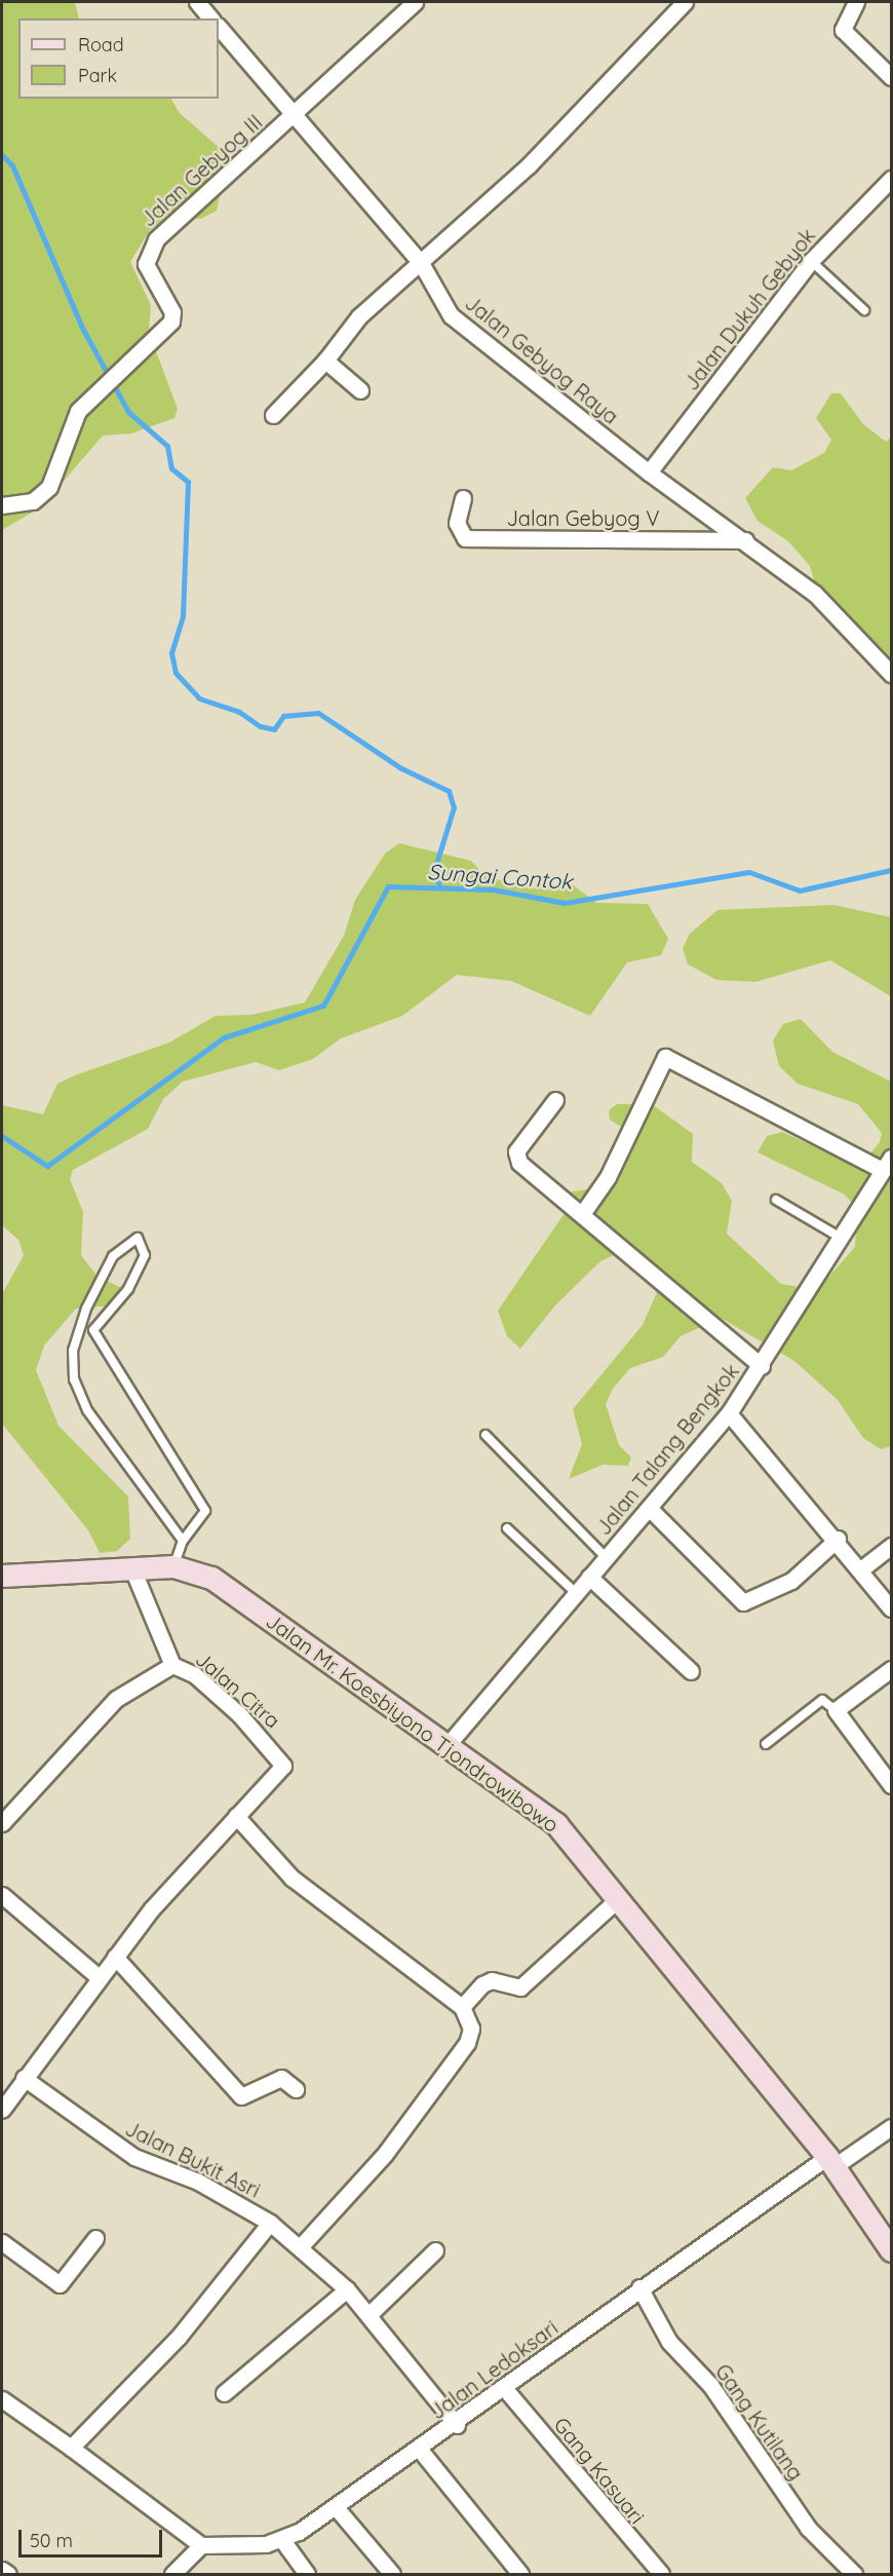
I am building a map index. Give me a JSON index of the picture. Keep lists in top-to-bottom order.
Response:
{
  "streets": {
    "main road": ["Jalan Mr. Koesbiyono Tjondrowibowo"],
    "street": [
      "Jalan Gebyog III",
      "Jalan Dukuh Gebyok",
      "Jalan Gebyog Raya",
      "Jalan Gebyog V",
      "Jalan Talang Bengkok",
      "Jalan Citra",
      "Jalan Bukit Asri",
      "Jalan Ledoksari",
      "Gang Kutilang",
      "Gang Kasuari"
    ]
  },
  "crossings": [
    ["Jalan Gebyog III", "Jalan Gebyog Raya"],
    ["Jalan Dukuh Gebyok", "Jalan Gebyog Raya"],
    ["Jalan Gebyog Raya", "Jalan Gebyog V"],
    ["Jalan Talang Bengkok", "Jalan Mr. Koesbiyono Tjondrowibowo"],
    ["Jalan Mr. Koesbiyono Tjondrowibowo", "Jalan Ledoksari"],
    ["Jalan Bukit Asri", "Jalan Ledoksari"],
    ["Jalan Ledoksari", "Gang Kutilang"],
    ["Jalan Ledoksari", "Gang Kasuari"]
  ],
  "water": ["Sungai Contok"],
  "legend": ["Road", "Park"],
  "scale_bar": "50 m"
}
